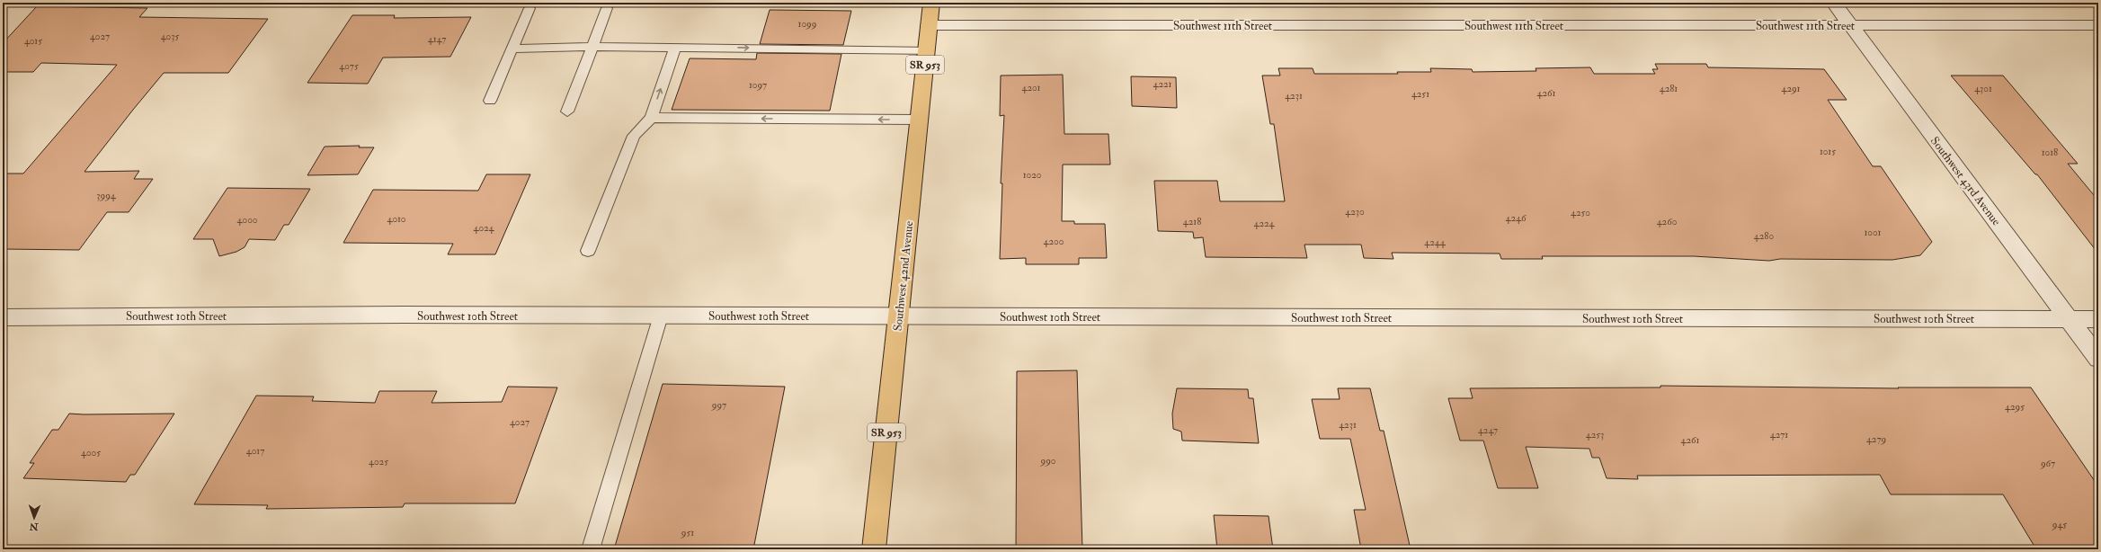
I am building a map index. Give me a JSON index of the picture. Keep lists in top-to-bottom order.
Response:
{
  "streets": {
    "main road": ["SR 953", "Southwest 42nd Avenue"],
    "street": ["Southwest 11th Street", "Southwest 43rd Avenue", "Southwest 10th Street"]
  },
  "crossings": [
    ["Southwest 11th Street", "Southwest 43rd Avenue"],
    ["Southwest 11th Street", "Southwest 42nd Avenue"],
    ["Southwest 43rd Avenue", "Southwest 10th Street"],
    ["Southwest 42nd Avenue", "Southwest 10th Street"]
  ],
  "house_numbers": [
    "1099",
    "4027",
    "4035",
    "4147",
    "4015",
    "4075",
    "4221",
    "1097",
    "4201",
    "4281",
    "4291",
    "4301",
    "4261",
    "4251",
    "4231",
    "1015",
    "1018",
    "1020",
    "3994",
    "4230",
    "4250",
    "4246",
    "4010",
    "4000",
    "4218",
    "4260",
    "4224",
    "4024",
    "1001",
    "4280",
    "4200",
    "4244",
    "997",
    "4295",
    "4027",
    "4231",
    "4247",
    "4253",
    "4271",
    "4279",
    "4261",
    "4017",
    "4005",
    "990",
    "4025",
    "967",
    "945",
    "951"
  ],
  "north": "bottom"
}
